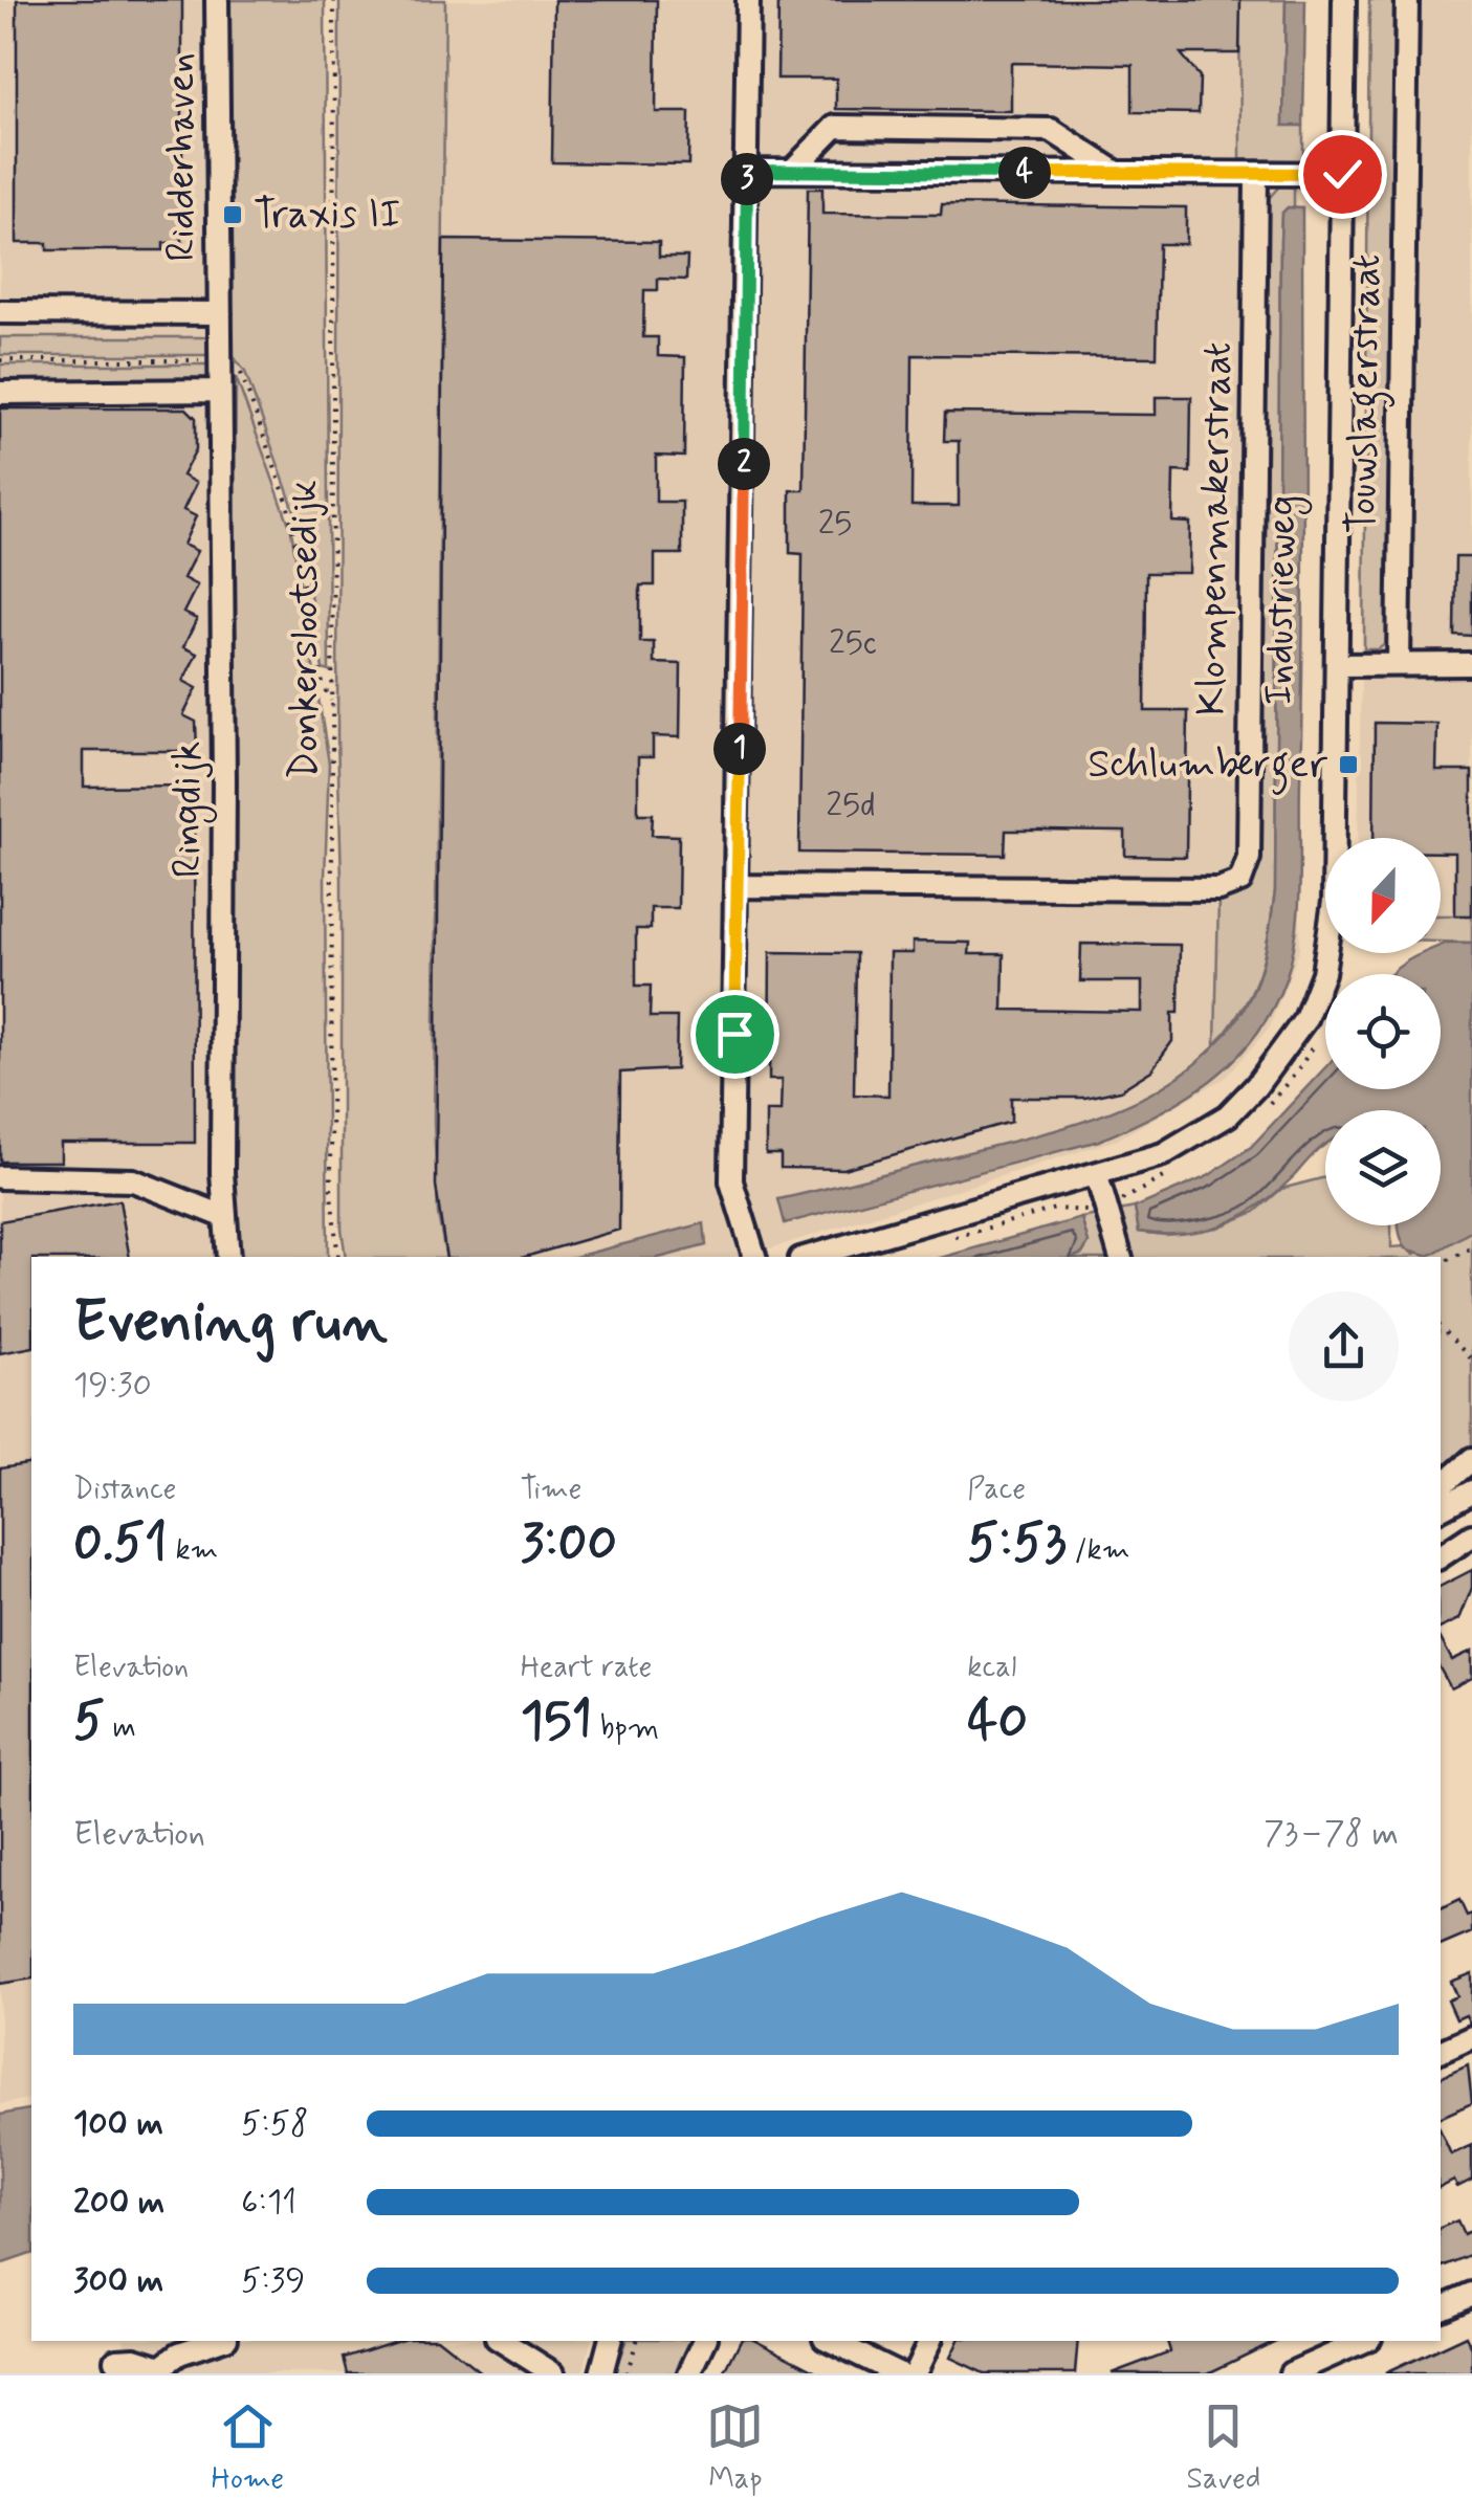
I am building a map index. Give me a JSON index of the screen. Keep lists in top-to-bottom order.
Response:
{
  "streets": {
    "street": [
      "Ridderhaven",
      "Touwslagerstraat",
      "Klompenmakerstraat",
      "Industrieweg",
      "Ringdijk"
    ],
    "path": ["Donkerslootsedijk"]
  },
  "crossings": [
    ["Ridderhaven", "Ringdijk"]
  ],
  "places": {
    "transit": ["Traxis II", "Schlumberger"]
  },
  "house_numbers": ["25", "25c", "25d"],
  "north": "bottom",
  "page": {
    "pins": [
      "4",
      "3",
      "2",
      "1"
    ],
    "heading": ["Evening run", "19:30"],
    "stats": [
      ["Distance", "0.51 km"],
      ["Time", "3:00"],
      ["Pace", "5:53 /km"],
      ["Elevation", "5 m"],
      ["Heart rate", "151 bpm"],
      ["kcal", "40"]
    ],
    "chart": ["Elevation", "73–78 m"],
    "list": [
      {
        "name": "100 m",
        "note": "5:58"
      },
      {
        "name": "200 m",
        "note": "6:11"
      },
      {
        "name": "300 m",
        "note": "5:39"
      }
    ],
    "tabs": ["Home", "Map", "Saved"]
  }
}
